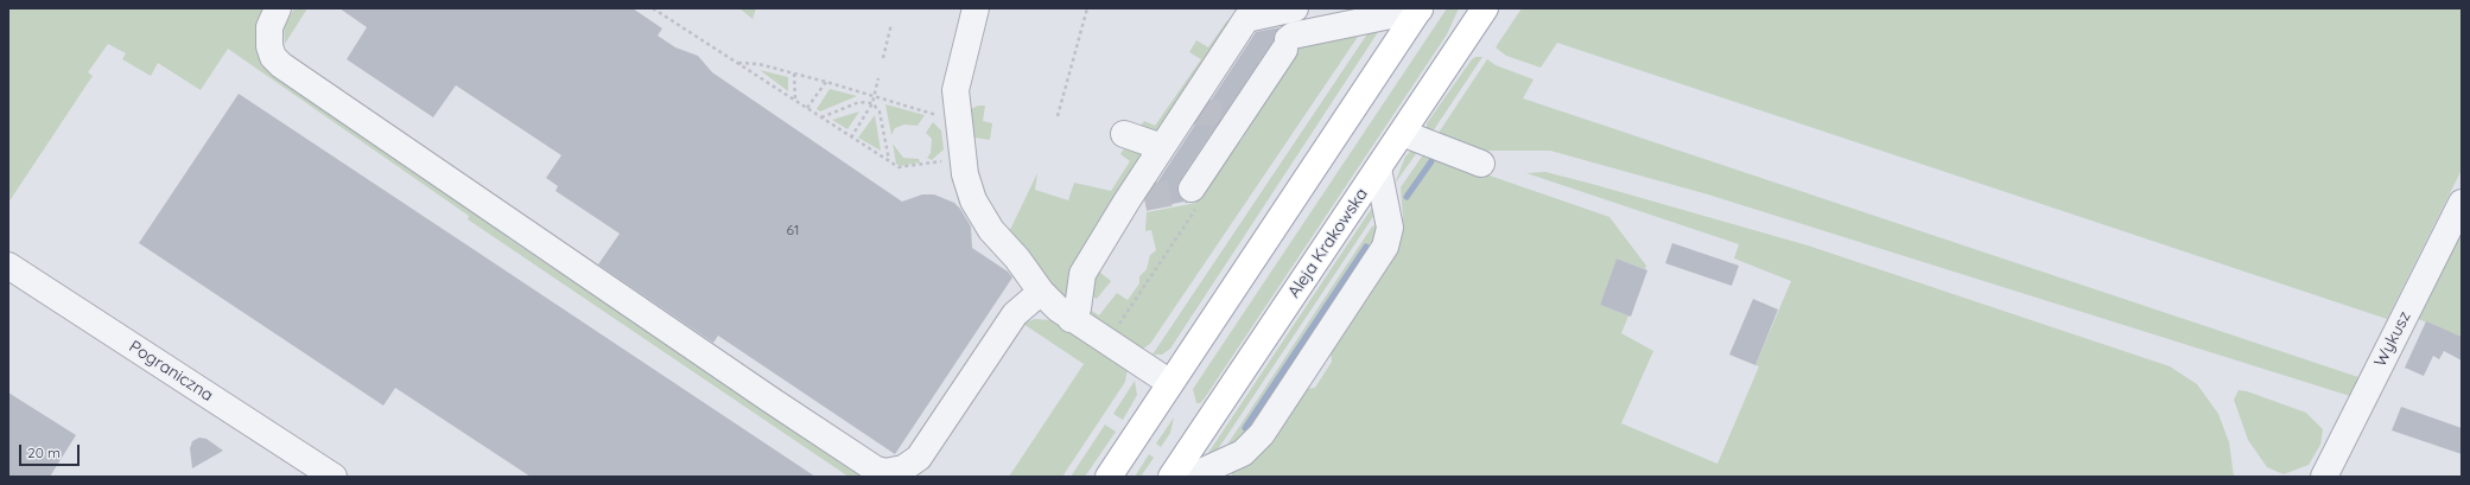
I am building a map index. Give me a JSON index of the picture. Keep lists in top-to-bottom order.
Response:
{
  "streets": {
    "main road": ["Aleja Krakowska"],
    "street": ["Wykusz", "Pograniczna"]
  },
  "house_numbers": ["61"],
  "scale_bar": "20 m"
}
